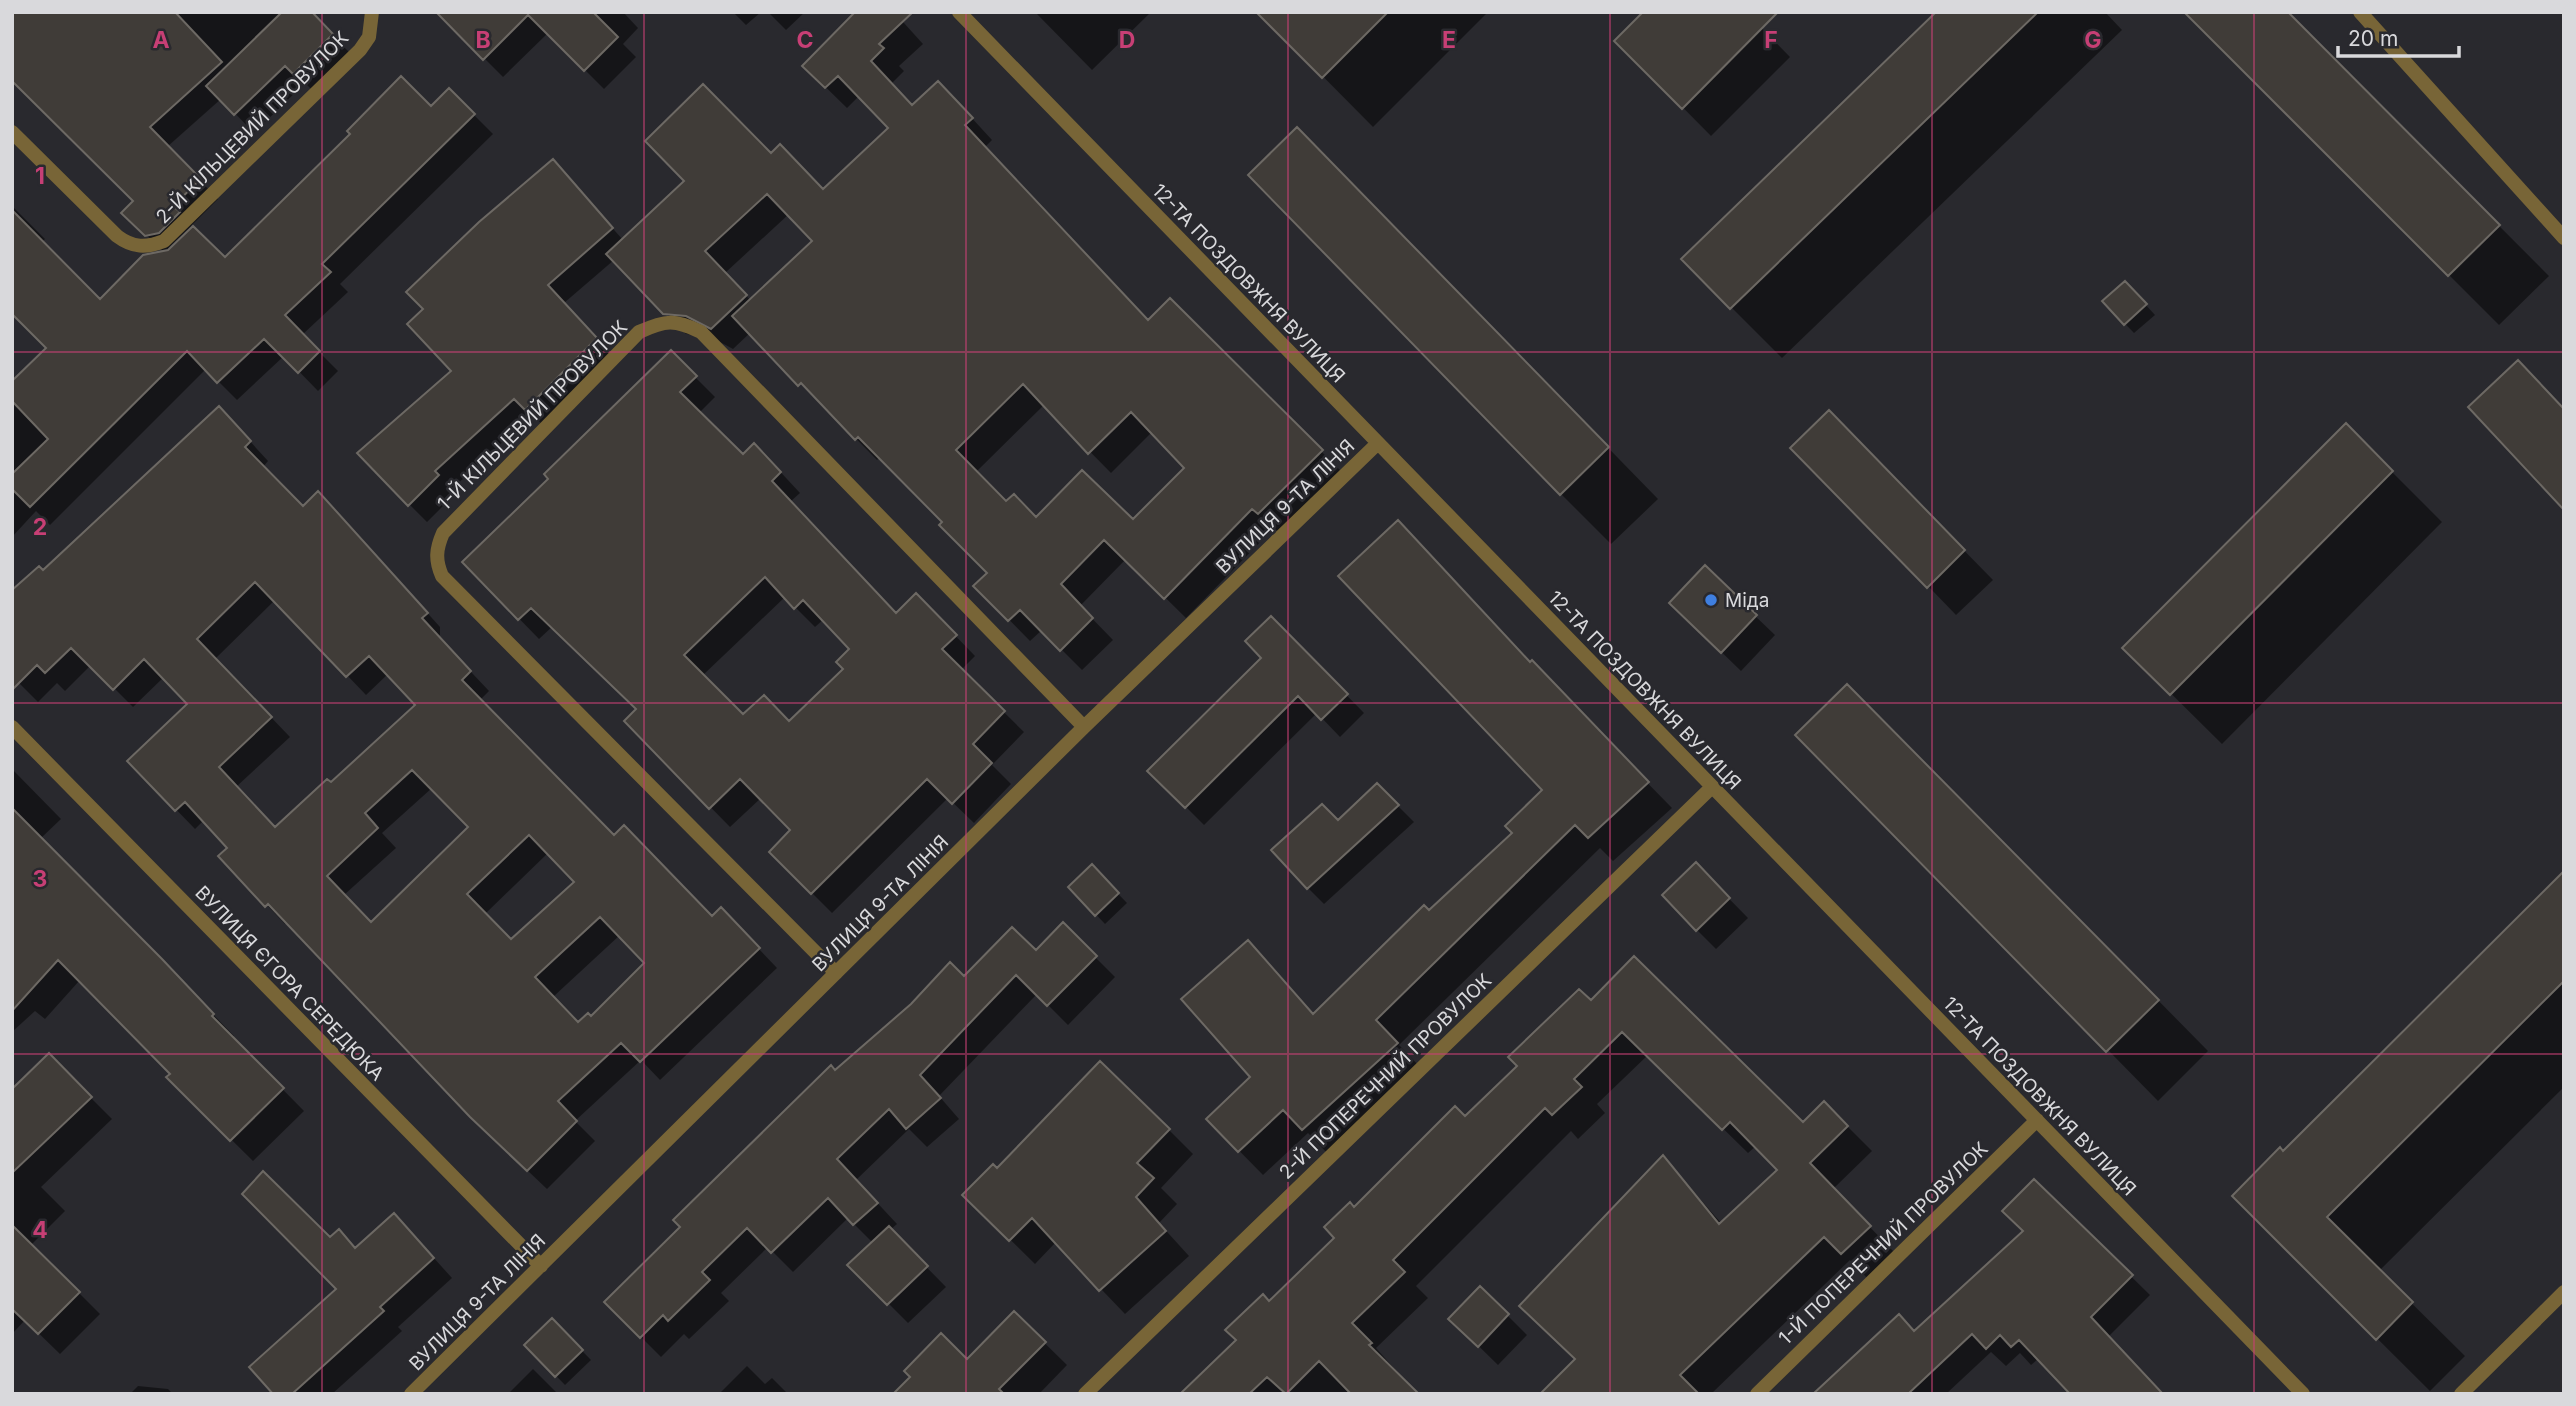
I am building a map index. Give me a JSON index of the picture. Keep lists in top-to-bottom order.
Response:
{
  "streets": {
    "street": [
      "2-Й КІЛЬЦЕВИЙ ПРОВУЛОК",
      "12-ТА ПОЗДОВЖНЯ ВУЛИЦЯ",
      "1-Й КІЛЬЦЕВИЙ ПРОВУЛОК",
      "ВУЛИЦЯ 9-ТА ЛІНІЯ",
      "ВУЛИЦЯ ЄГОРА СЕРЕДЮКА",
      "2-Й ПОПЕРЕЧНИЙ ПРОВУЛОК",
      "1-Й ПОПЕРЕЧНИЙ ПРОВУЛОК"
    ]
  },
  "crossings": [
    ["12-ТА ПОЗДОВЖНЯ ВУЛИЦЯ", "ВУЛИЦЯ 9-ТА ЛІНІЯ"],
    ["12-ТА ПОЗДОВЖНЯ ВУЛИЦЯ", "2-Й ПОПЕРЕЧНИЙ ПРОВУЛОК"],
    ["12-ТА ПОЗДОВЖНЯ ВУЛИЦЯ", "1-Й ПОПЕРЕЧНИЙ ПРОВУЛОК"],
    ["1-Й КІЛЬЦЕВИЙ ПРОВУЛОК", "ВУЛИЦЯ 9-ТА ЛІНІЯ"],
    ["ВУЛИЦЯ 9-ТА ЛІНІЯ", "ВУЛИЦЯ ЄГОРА СЕРЕДЮКА"]
  ],
  "places": ["Міда"],
  "scale_bar": "20 m",
  "grid": {
    "columns": [
      "A",
      "B",
      "C",
      "D",
      "E",
      "F",
      "G"
    ],
    "rows": [
      "1",
      "2",
      "3",
      "4"
    ]
  }
}
